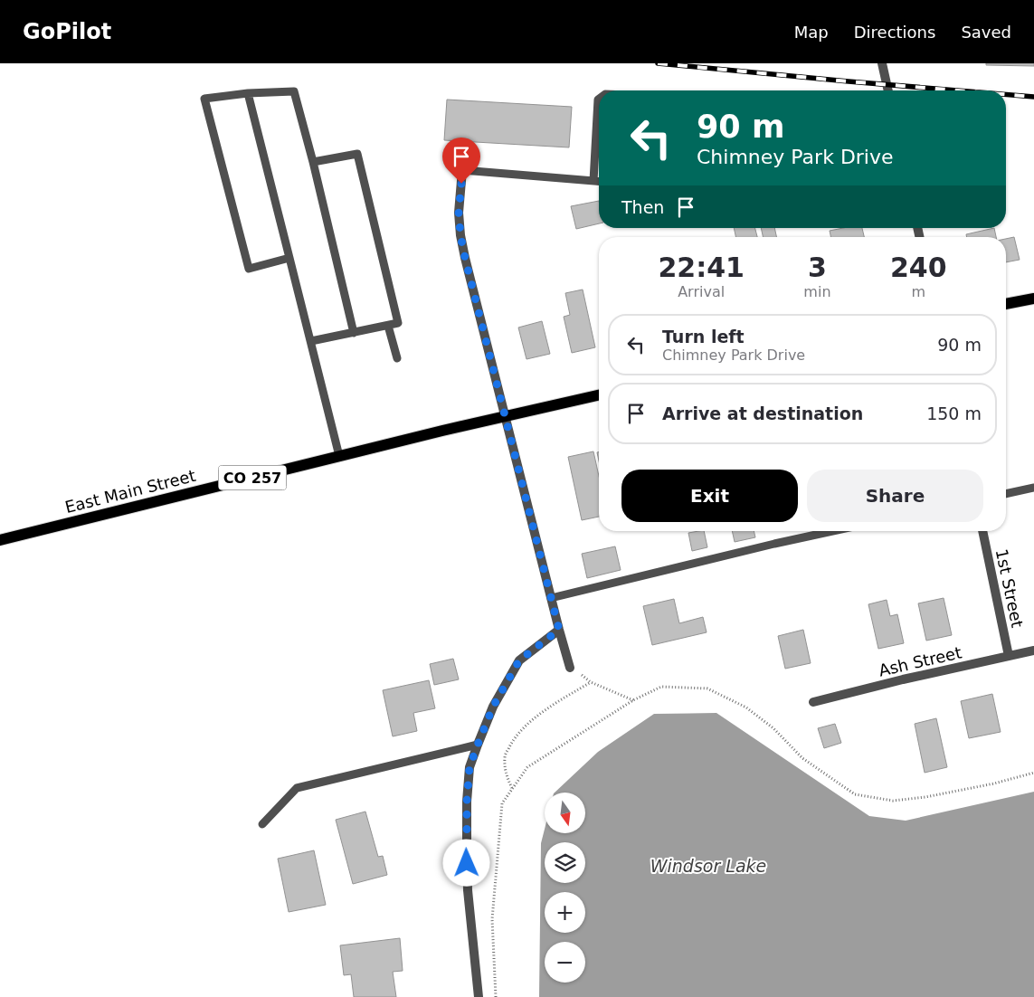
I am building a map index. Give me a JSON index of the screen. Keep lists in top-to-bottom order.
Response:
{
  "streets": {
    "main road": ["CO 257", "East Main Street"],
    "street": ["1st Street", "Ash Street"]
  },
  "crossings": [
    ["CO 257", "East Main Street"],
    ["1st Street", "Ash Street"]
  ],
  "water": ["Windsor Lake"],
  "north": "bottom",
  "page": {
    "header": "GoPilot",
    "nav": ["Map", "Directions", "Saved"],
    "turn": ["90 m", "Chimney Park Drive"],
    "then": "Then",
    "eta": [
      "22:41",
      "Arrival",
      "3",
      "min",
      "240",
      "m"
    ],
    "list": [
      {
        "name": "Turn left",
        "note": "Chimney Park Drive",
        "value": "90 m"
      },
      {
        "name": "Arrive at destination",
        "value": "150 m"
      }
    ],
    "buttons": ["Exit", "Share"],
    "map_buttons": ["+", "−"]
  }
}
